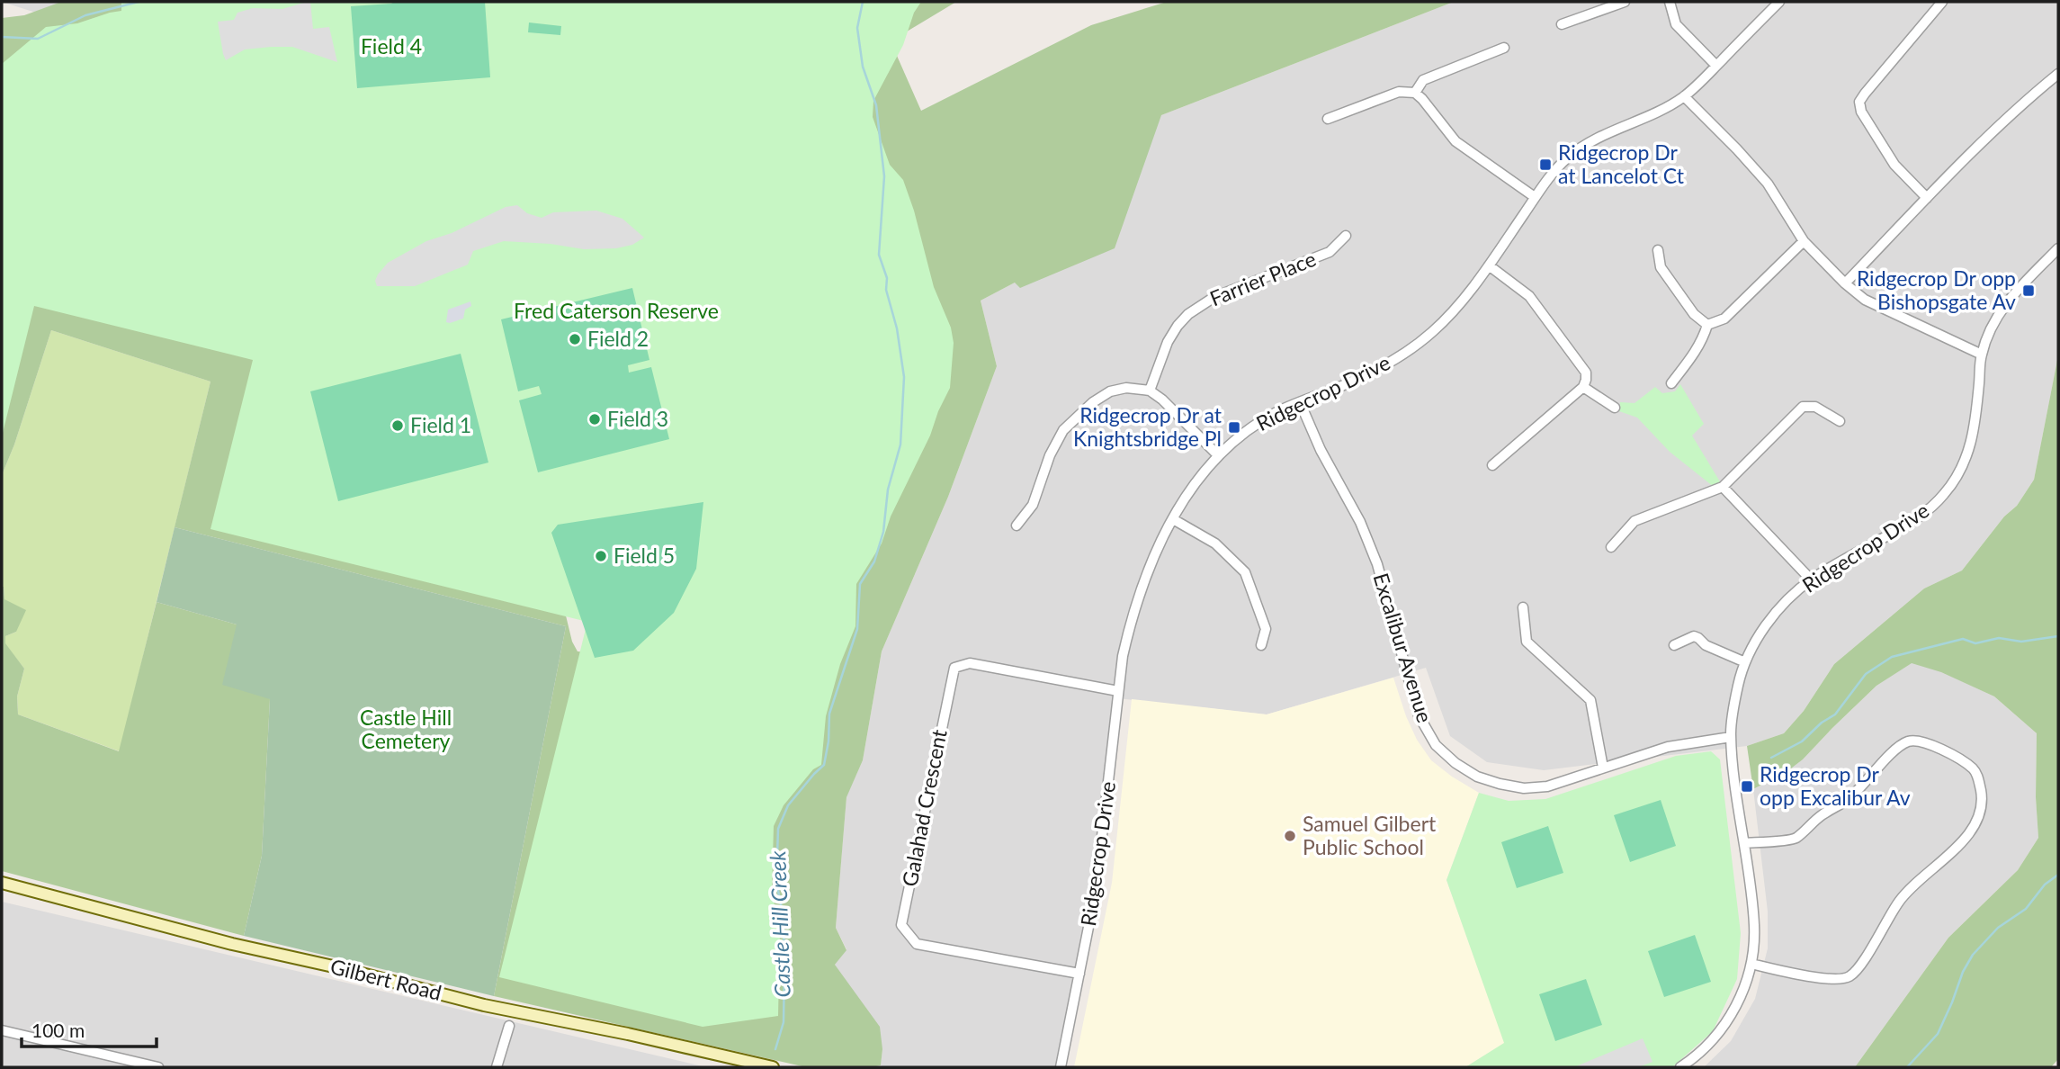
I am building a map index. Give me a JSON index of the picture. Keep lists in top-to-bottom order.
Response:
{
  "streets": {
    "main road": ["Gilbert Road"],
    "street": [
      "Farrier Place",
      "Ridgecrop Drive",
      "Excalibur Avenue",
      "Galahad Crescent"
    ]
  },
  "crossings": [
    ["Ridgecrop Drive", "Excalibur Avenue"],
    ["Ridgecrop Drive", "Galahad Crescent"]
  ],
  "water": ["Castle Hill Creek"],
  "parks": ["Field 4", "Fred Caterson Reserve", "Castle Hill Cemetery"],
  "places": {
    "transit": [
      "Ridgecrop Dr at Lancelot Ct",
      "Ridgecrop Dr opp Bishopsgate Av",
      "Ridgecrop Dr at Knightsbridge Pl",
      "Ridgecrop Dr opp Excalibur Av"
    ],
    "other": [
      "Field 2",
      "Field 3",
      "Field 1",
      "Field 5",
      "Samuel Gilbert Public School"
    ]
  },
  "scale_bar": "100 m"
}
